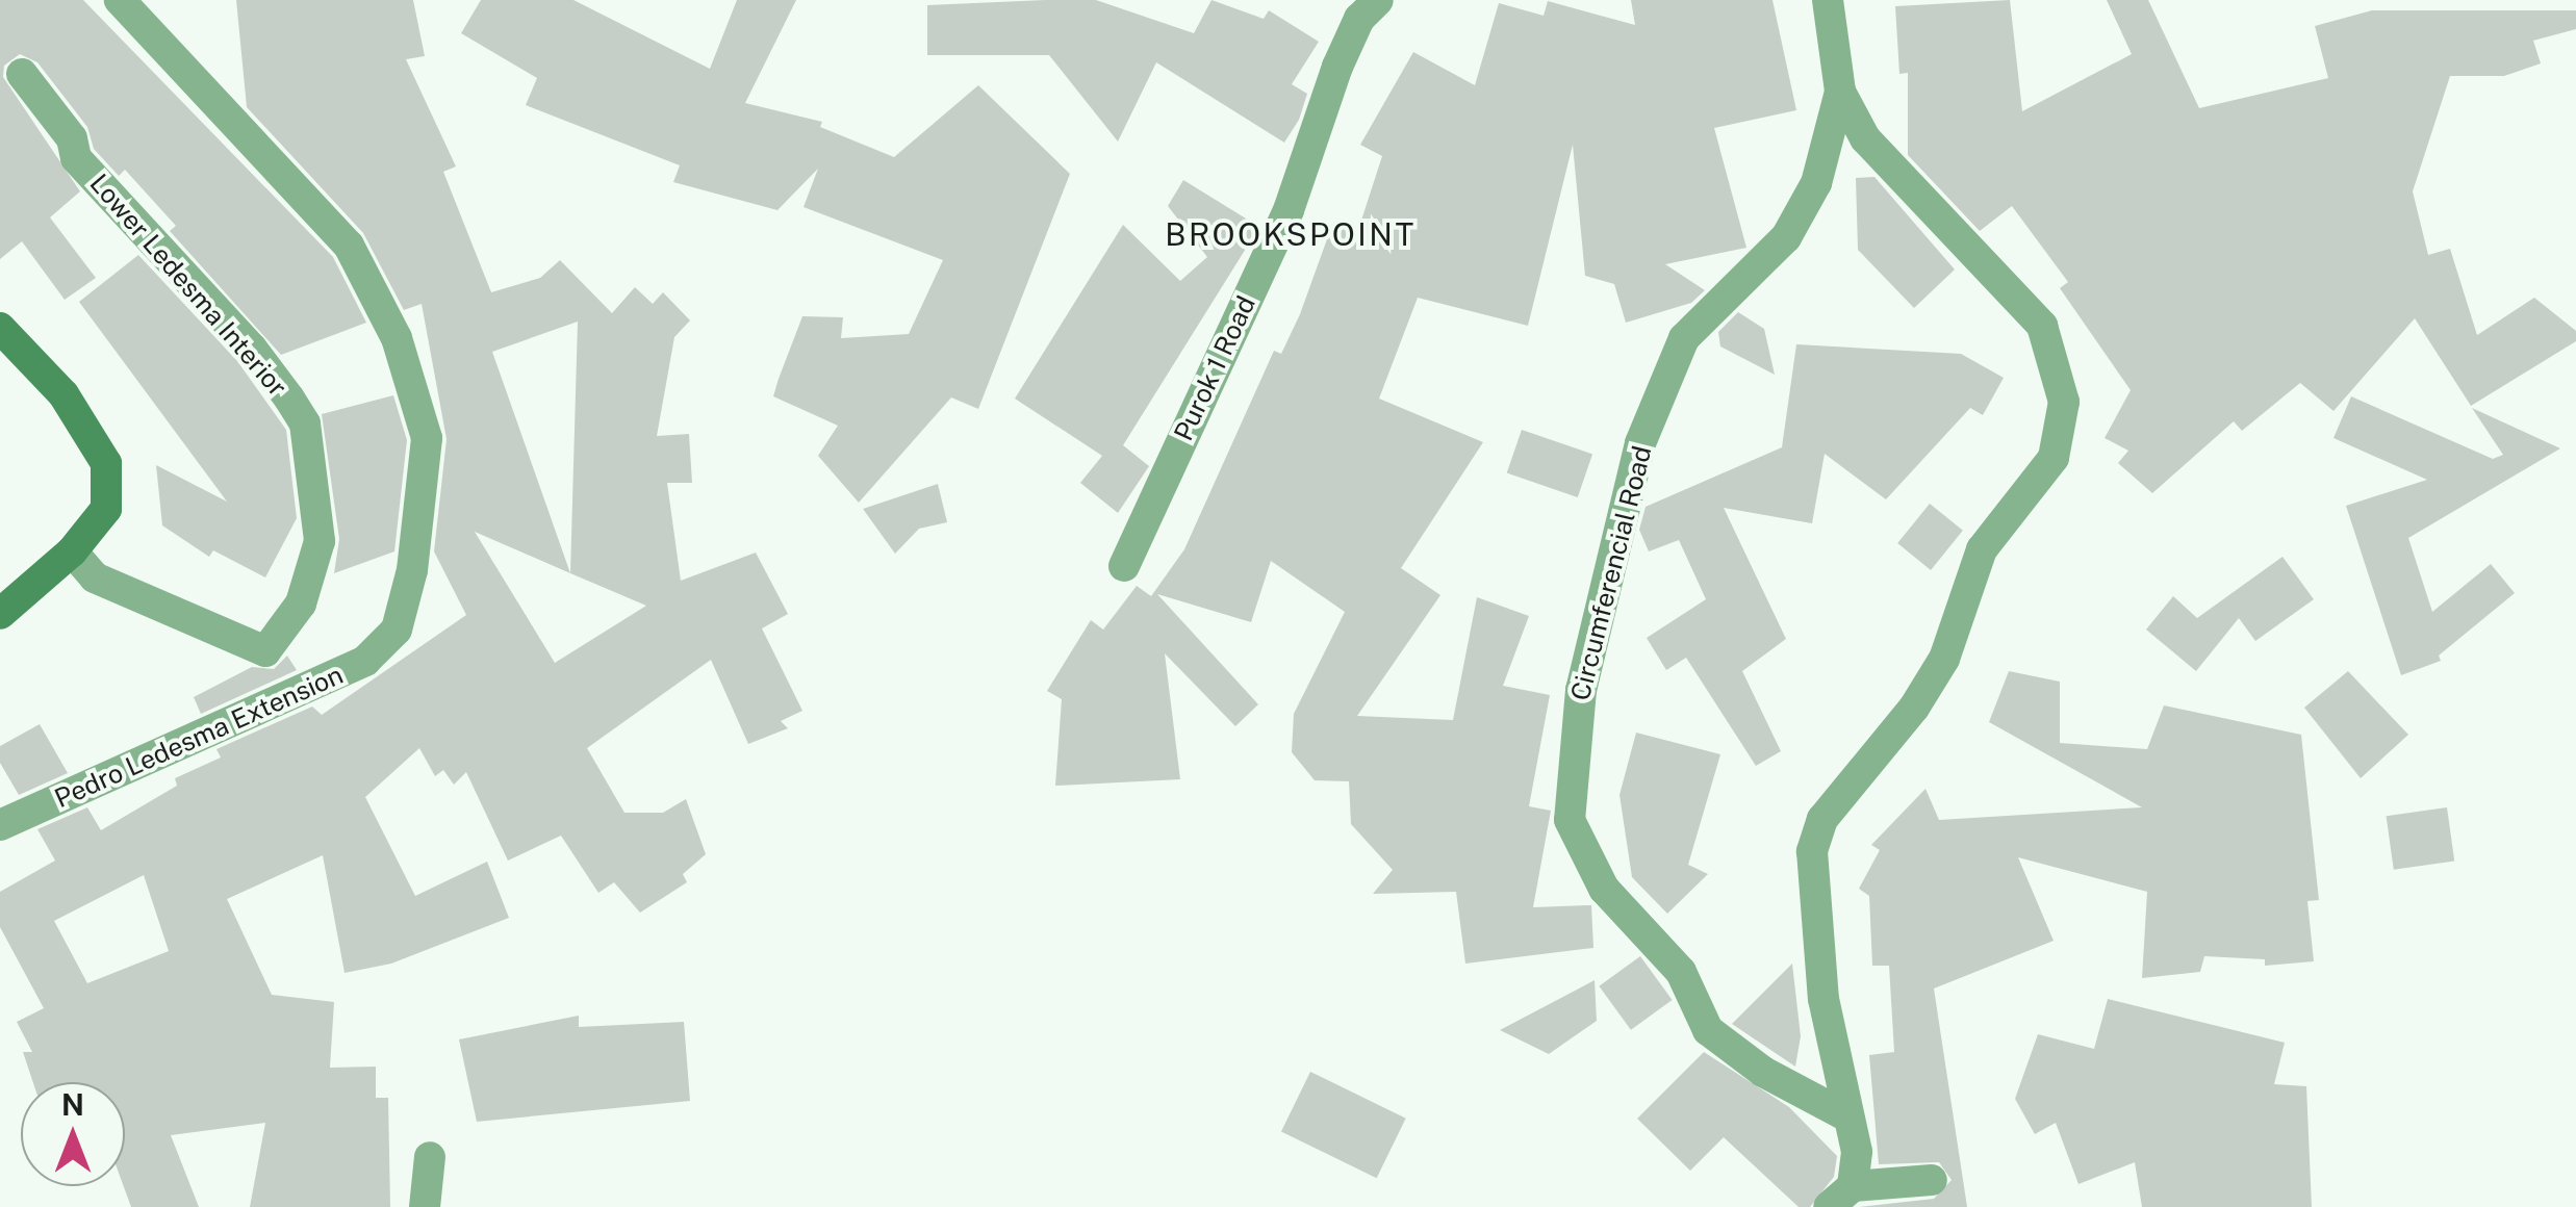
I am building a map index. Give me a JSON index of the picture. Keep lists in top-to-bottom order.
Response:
{
  "streets": {
    "street": [
      "Lower Ledesma Interior",
      "Purok 1 Road",
      "Circumferencial Road",
      "Pedro Ledesma Extension"
    ]
  },
  "districts": ["BROOKSPOINT"],
  "north": "top"
}
